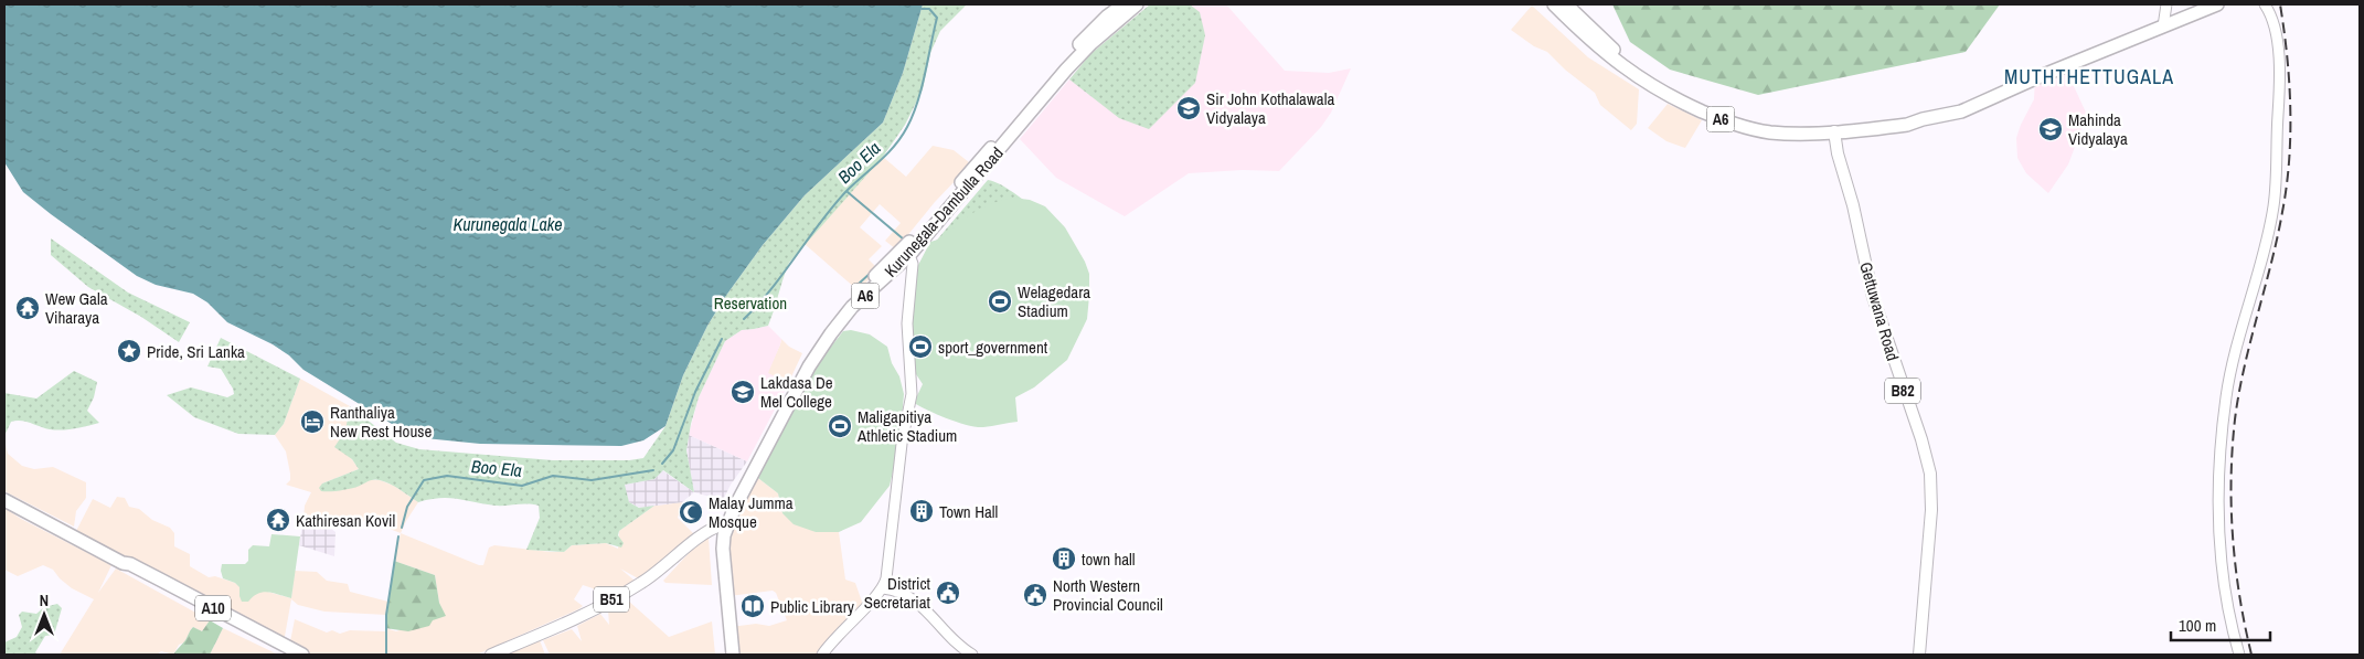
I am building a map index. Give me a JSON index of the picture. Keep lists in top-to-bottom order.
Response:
{
  "streets": {
    "highway": ["A6", "Kurunegala-Dambulla Road", "A10"],
    "main road": ["Gettuwana Road", "B82", "B51"]
  },
  "crossings": [
    ["A6", "Gettuwana Road"],
    ["Kurunegala-Dambulla Road", "B51"]
  ],
  "districts": ["MUTHTHETTUGALA"],
  "water": ["Boo Ela", "Kurunegala Lake"],
  "parks": ["Reservation"],
  "places": {
    "school or university": ["Sir John Kothalawala Vidyalaya", "Mahinda Vidyalaya", "Lakdasa De Mel College"],
    "sports": ["Welagedara Stadium", "sport_government", "Maligapitiya Athletic Stadium"],
    "temple": ["Wew Gala Viharaya", "Kathiresan Kovil"],
    "place": ["Pride, Sri Lanka"],
    "hotel": ["Ranthaliya New Rest House"],
    "building": ["Town Hall", "town hall"],
    "mosque": ["Malay Jumma Mosque"],
    "public building": ["District Secretariat", "North Western Provincial Council"],
    "library": ["Public Library"]
  },
  "scale_bar": "100 m",
  "north": "top"
}
